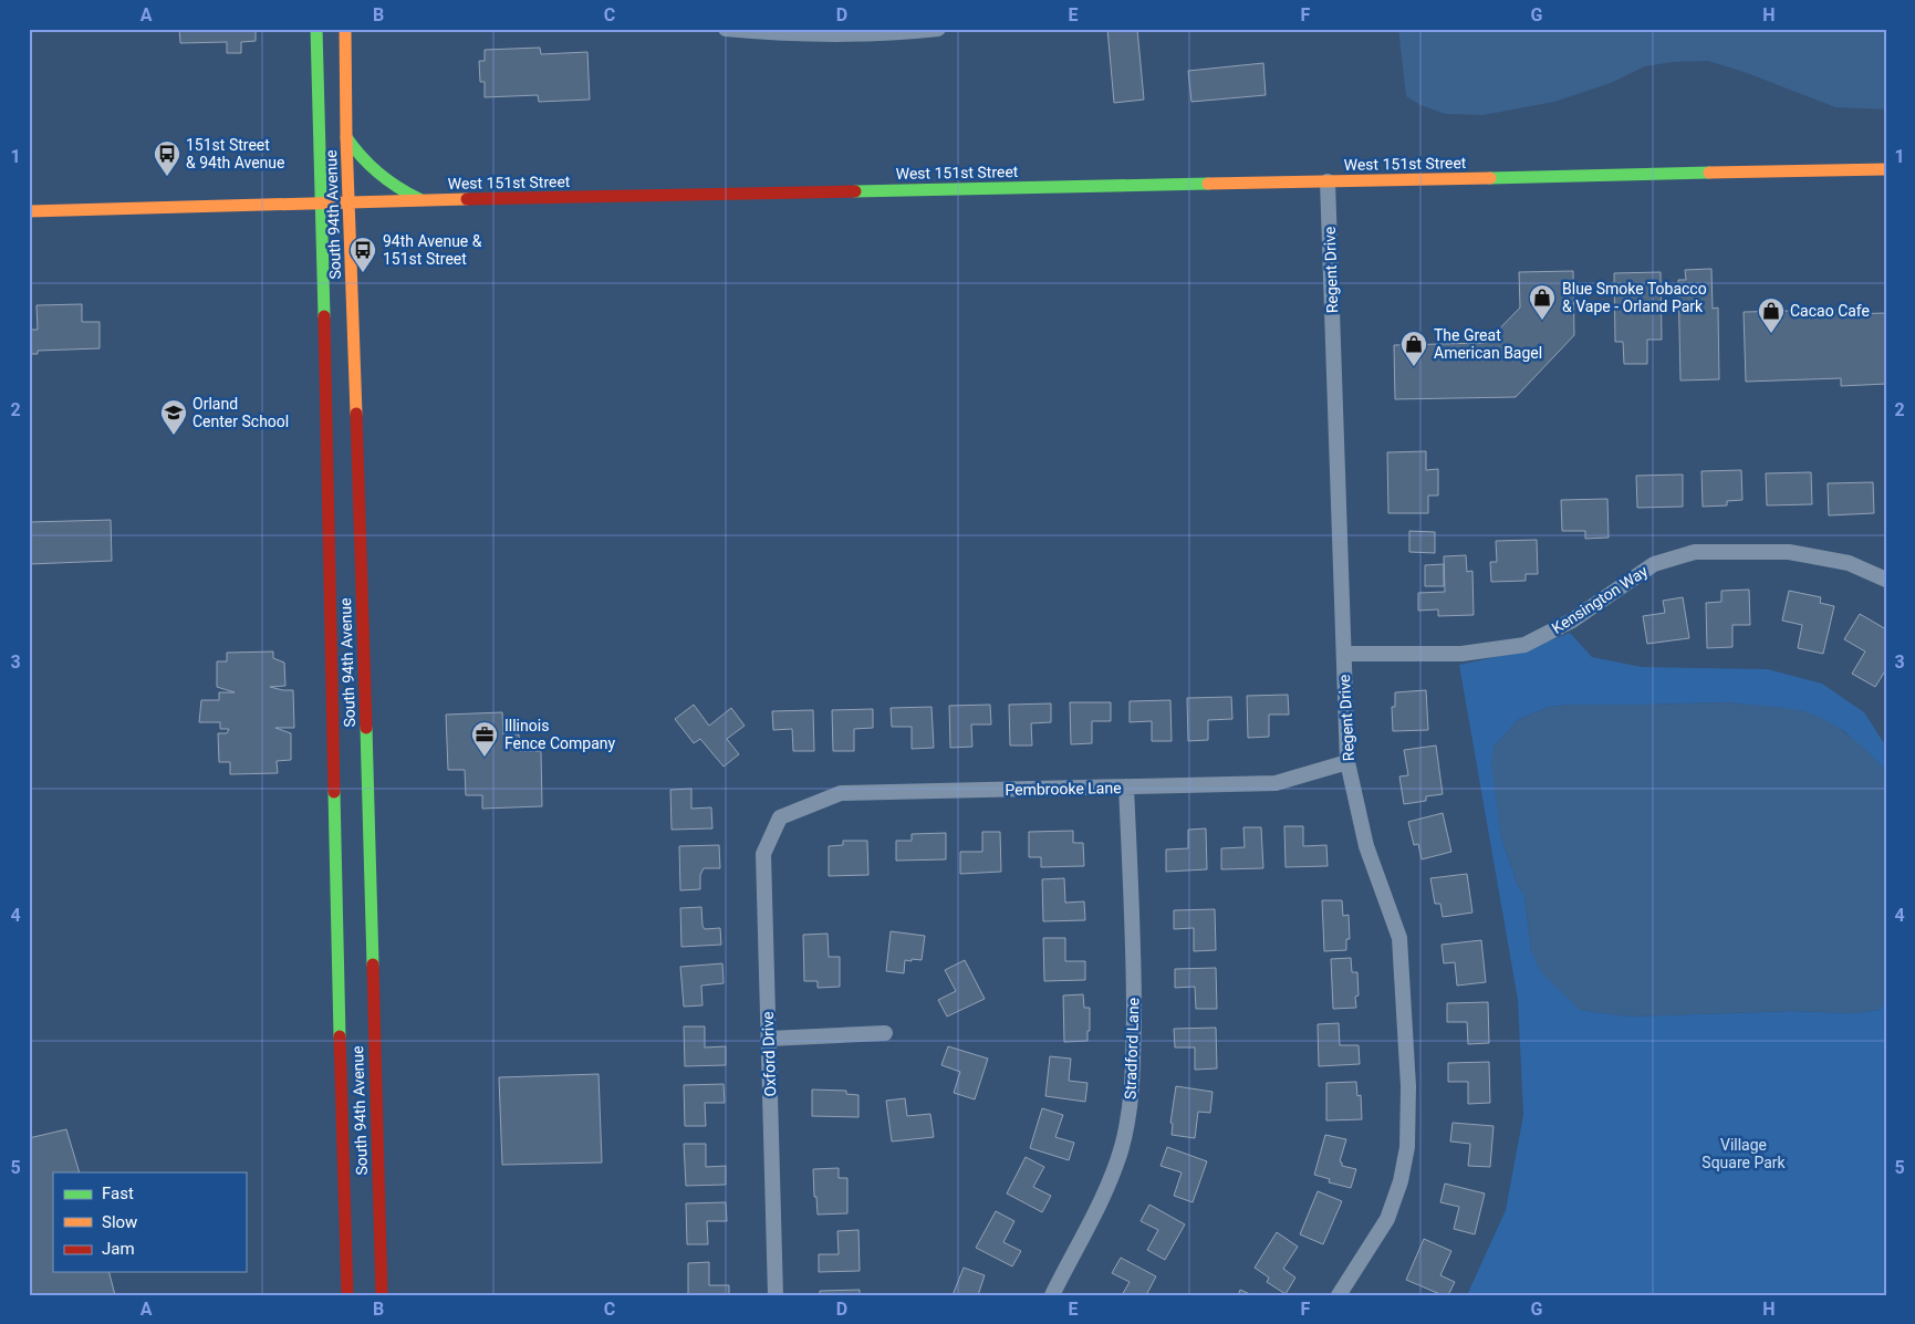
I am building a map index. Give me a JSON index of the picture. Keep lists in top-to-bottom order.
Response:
{
  "streets": {
    "street": [
      "West 151st Street",
      "South 94th Avenue",
      "Regent Drive",
      "Kensington Way",
      "Pembrooke Lane",
      "Stradford Lane",
      "Oxford Drive"
    ]
  },
  "crossings": [
    ["West 151st Street", "South 94th Avenue"],
    ["West 151st Street", "Regent Drive"],
    ["Regent Drive", "Kensington Way"],
    ["Regent Drive", "Pembrooke Lane"],
    ["Pembrooke Lane", "Stradford Lane"],
    ["Pembrooke Lane", "Oxford Drive"]
  ],
  "parks": ["Village Square Park"],
  "places": {
    "bus stop": ["151st Street & 94th Avenue", "94th Avenue & 151st Street"],
    "shop": ["Blue Smoke Tobacco & Vape - Orland Park", "Cacao Cafe", "The Great American Bagel"],
    "school or university": ["Orland Center School"],
    "office": ["Illinois Fence Company"]
  },
  "legend": ["Fast", "Slow", "Jam"],
  "grid": {
    "columns": [
      "A",
      "B",
      "C",
      "D",
      "E",
      "F",
      "G",
      "H"
    ],
    "rows": [
      "1",
      "2",
      "3",
      "4",
      "5"
    ]
  }
}
